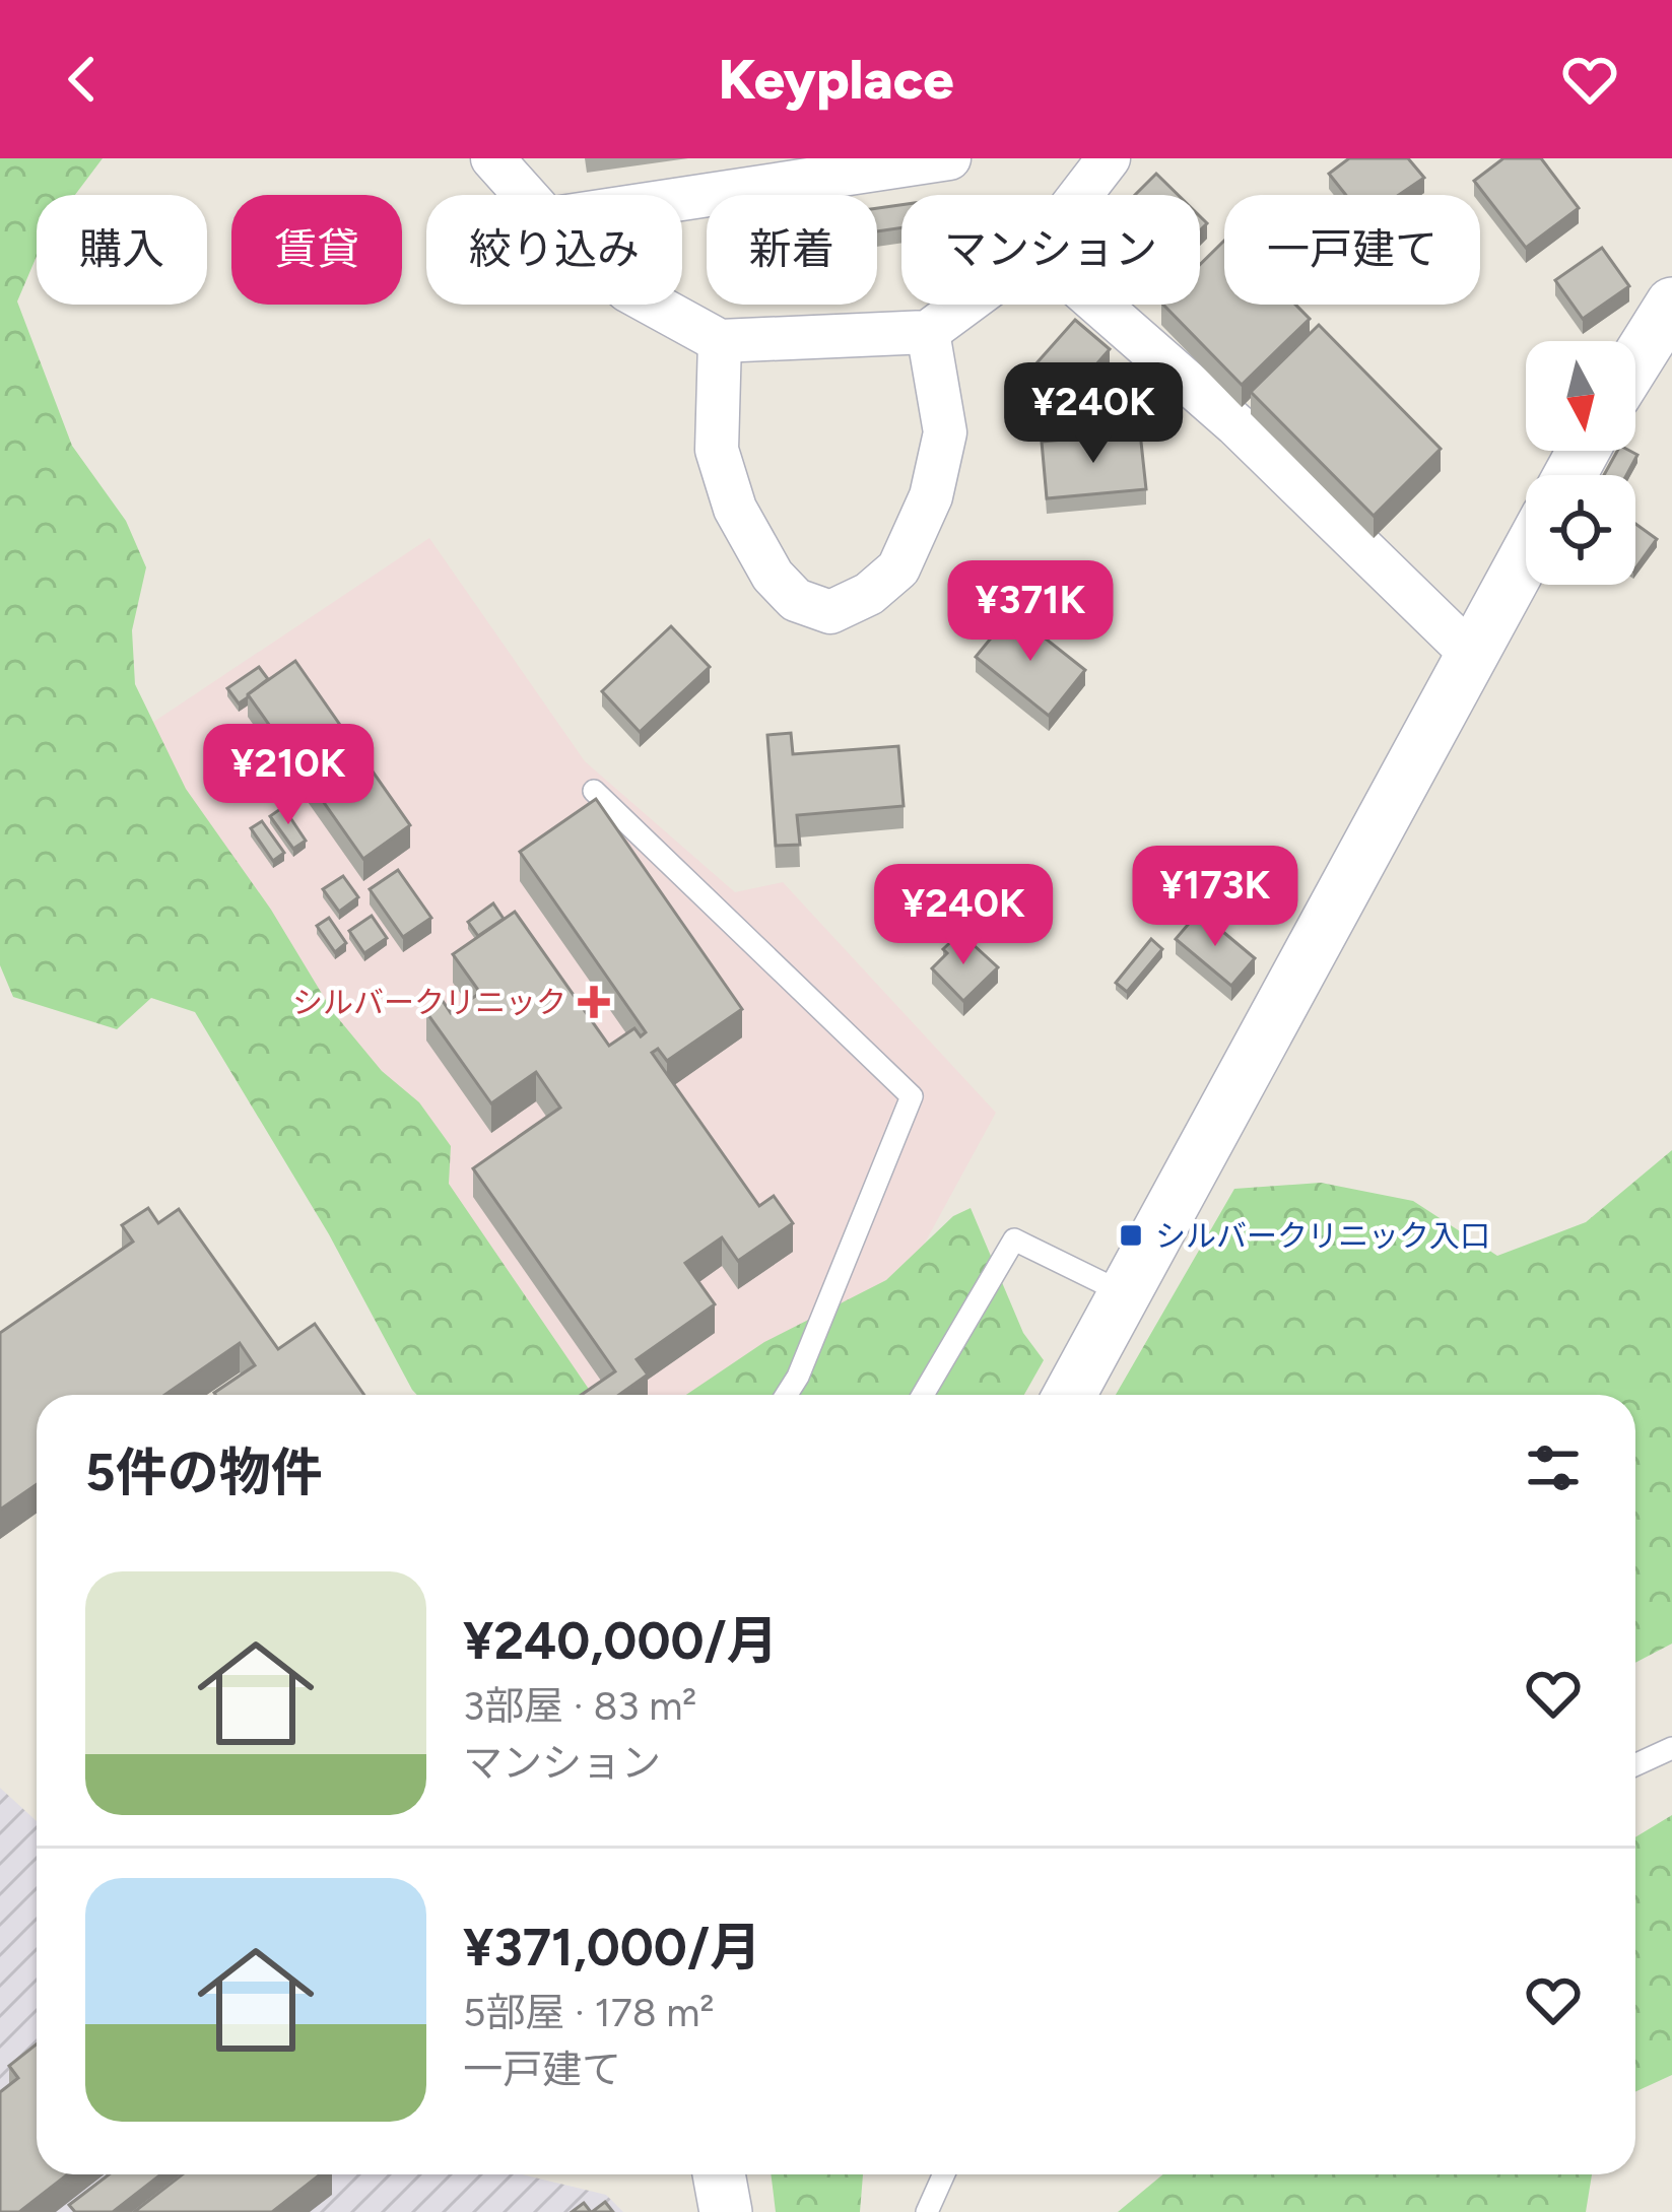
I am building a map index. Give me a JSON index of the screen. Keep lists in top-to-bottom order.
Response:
{
  "places": {
    "health": ["シルバークリニック"],
    "transit": ["シルバークリニック入口"]
  },
  "north": "bottom",
  "page": {
    "header": "Keyplace",
    "chip": [
      "購入",
      "賃貸",
      "絞り込み",
      "新着",
      "マンション",
      "一戸建て"
    ],
    "price": [
      "¥240K",
      "¥371K",
      "¥210K",
      "¥173K",
      "¥240K"
    ],
    "heading": "5件の物件",
    "list": [
      {
        "name": "¥240,000/月",
        "note": "3部屋 · 83 m² · マンション"
      },
      {
        "name": "¥371,000/月",
        "note": "5部屋 · 178 m² · 一戸建て"
      }
    ]
  }
}
